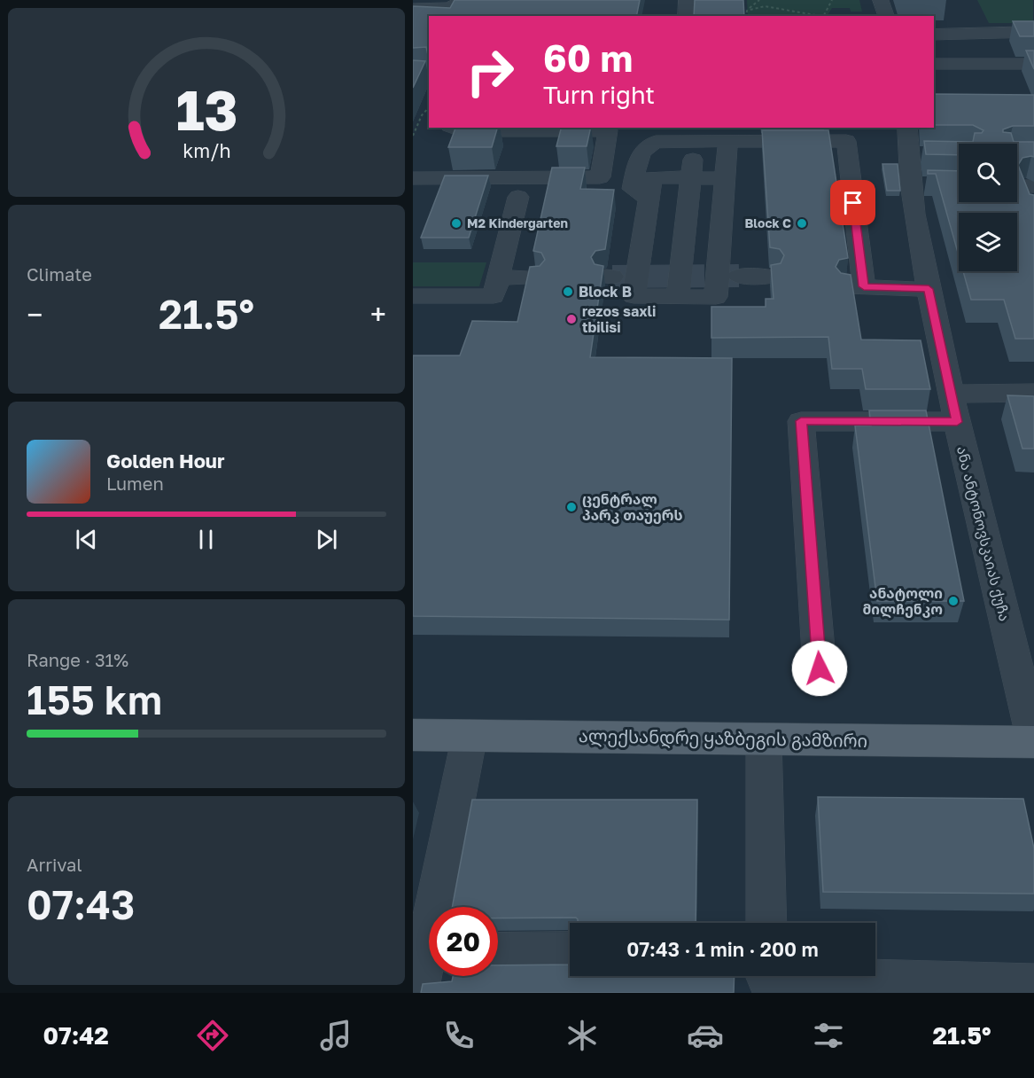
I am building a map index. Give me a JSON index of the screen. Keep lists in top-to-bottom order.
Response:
{
  "streets": {
    "main road": ["ალექსანდრე ყაზბეგის გამზირი"],
    "street": ["ანა ანტონოვსკაიას ქუჩა"]
  },
  "crossings": [
    ["ანა ანტონოვსკაიას ქუჩა", "ალექსანდრე ყაზბეგის გამზირი"]
  ],
  "places": [
    "M2 Kindergarten",
    "Block C",
    "Block B",
    "rezos saxli tbilisi",
    "ცენტრალ პარკ თაუერს",
    "ანატოლი მილჩენკო"
  ],
  "page": {
    "turn": ["60 m", "Turn right"],
    "tile": [
      "Climate",
      ["Range · 31%", "155 km"],
      ["Arrival", "07:43"]
    ],
    "heat": ["−", "21.5°", "+"],
    "song": ["Golden Hour", "Lumen"],
    "limit": "20",
    "trip": "07:43 · 1 min · 200 m",
    "tabs": ["07:42", "21.5°"],
    "gauge": ["13", "km/h"]
  }
}
